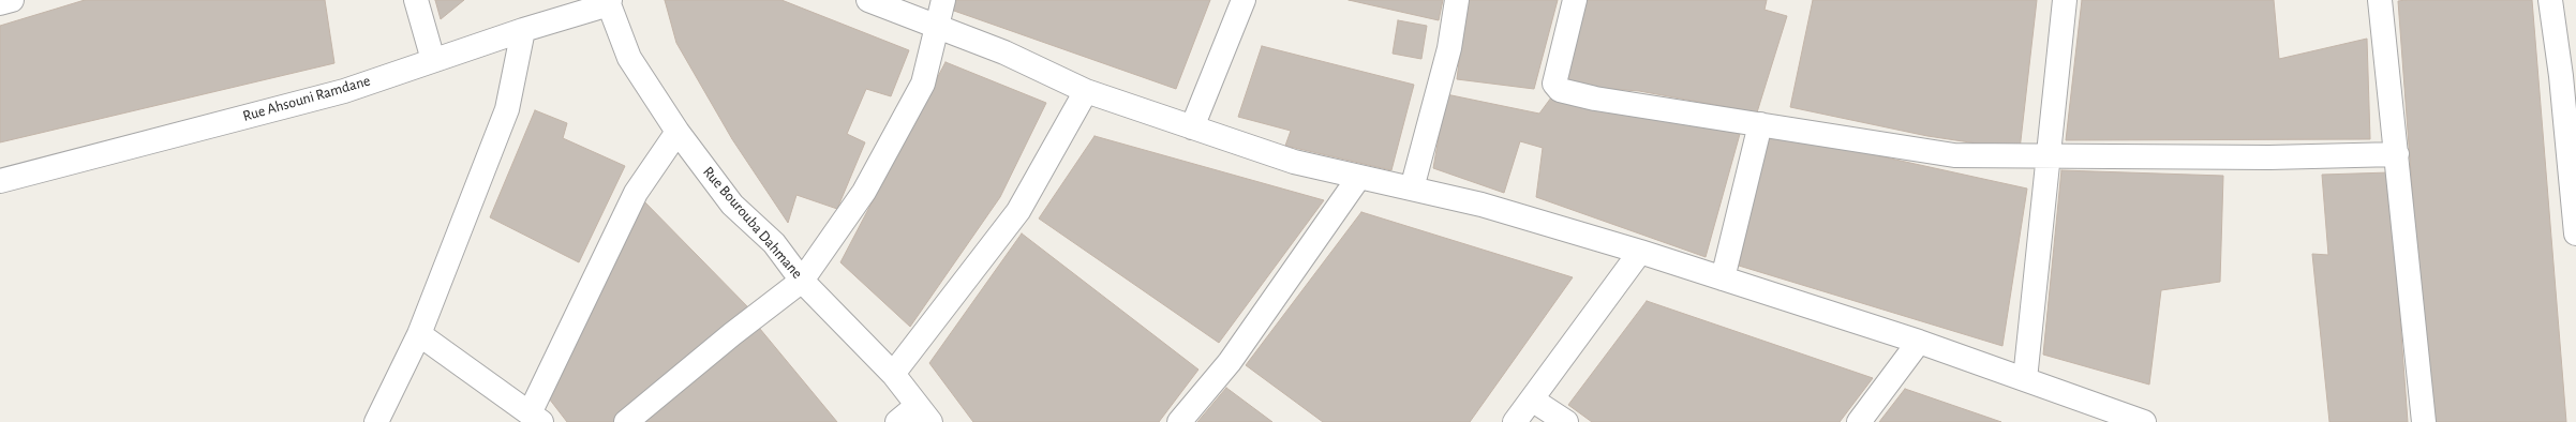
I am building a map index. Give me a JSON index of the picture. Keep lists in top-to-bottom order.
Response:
{
  "streets": {
    "street": ["Rue Ahsouni Ramdane", "Rue Bourouba Dahmane"]
  },
  "crossings": [
    ["Rue Ahsouni Ramdane", "Rue Bourouba Dahmane"]
  ]
}
